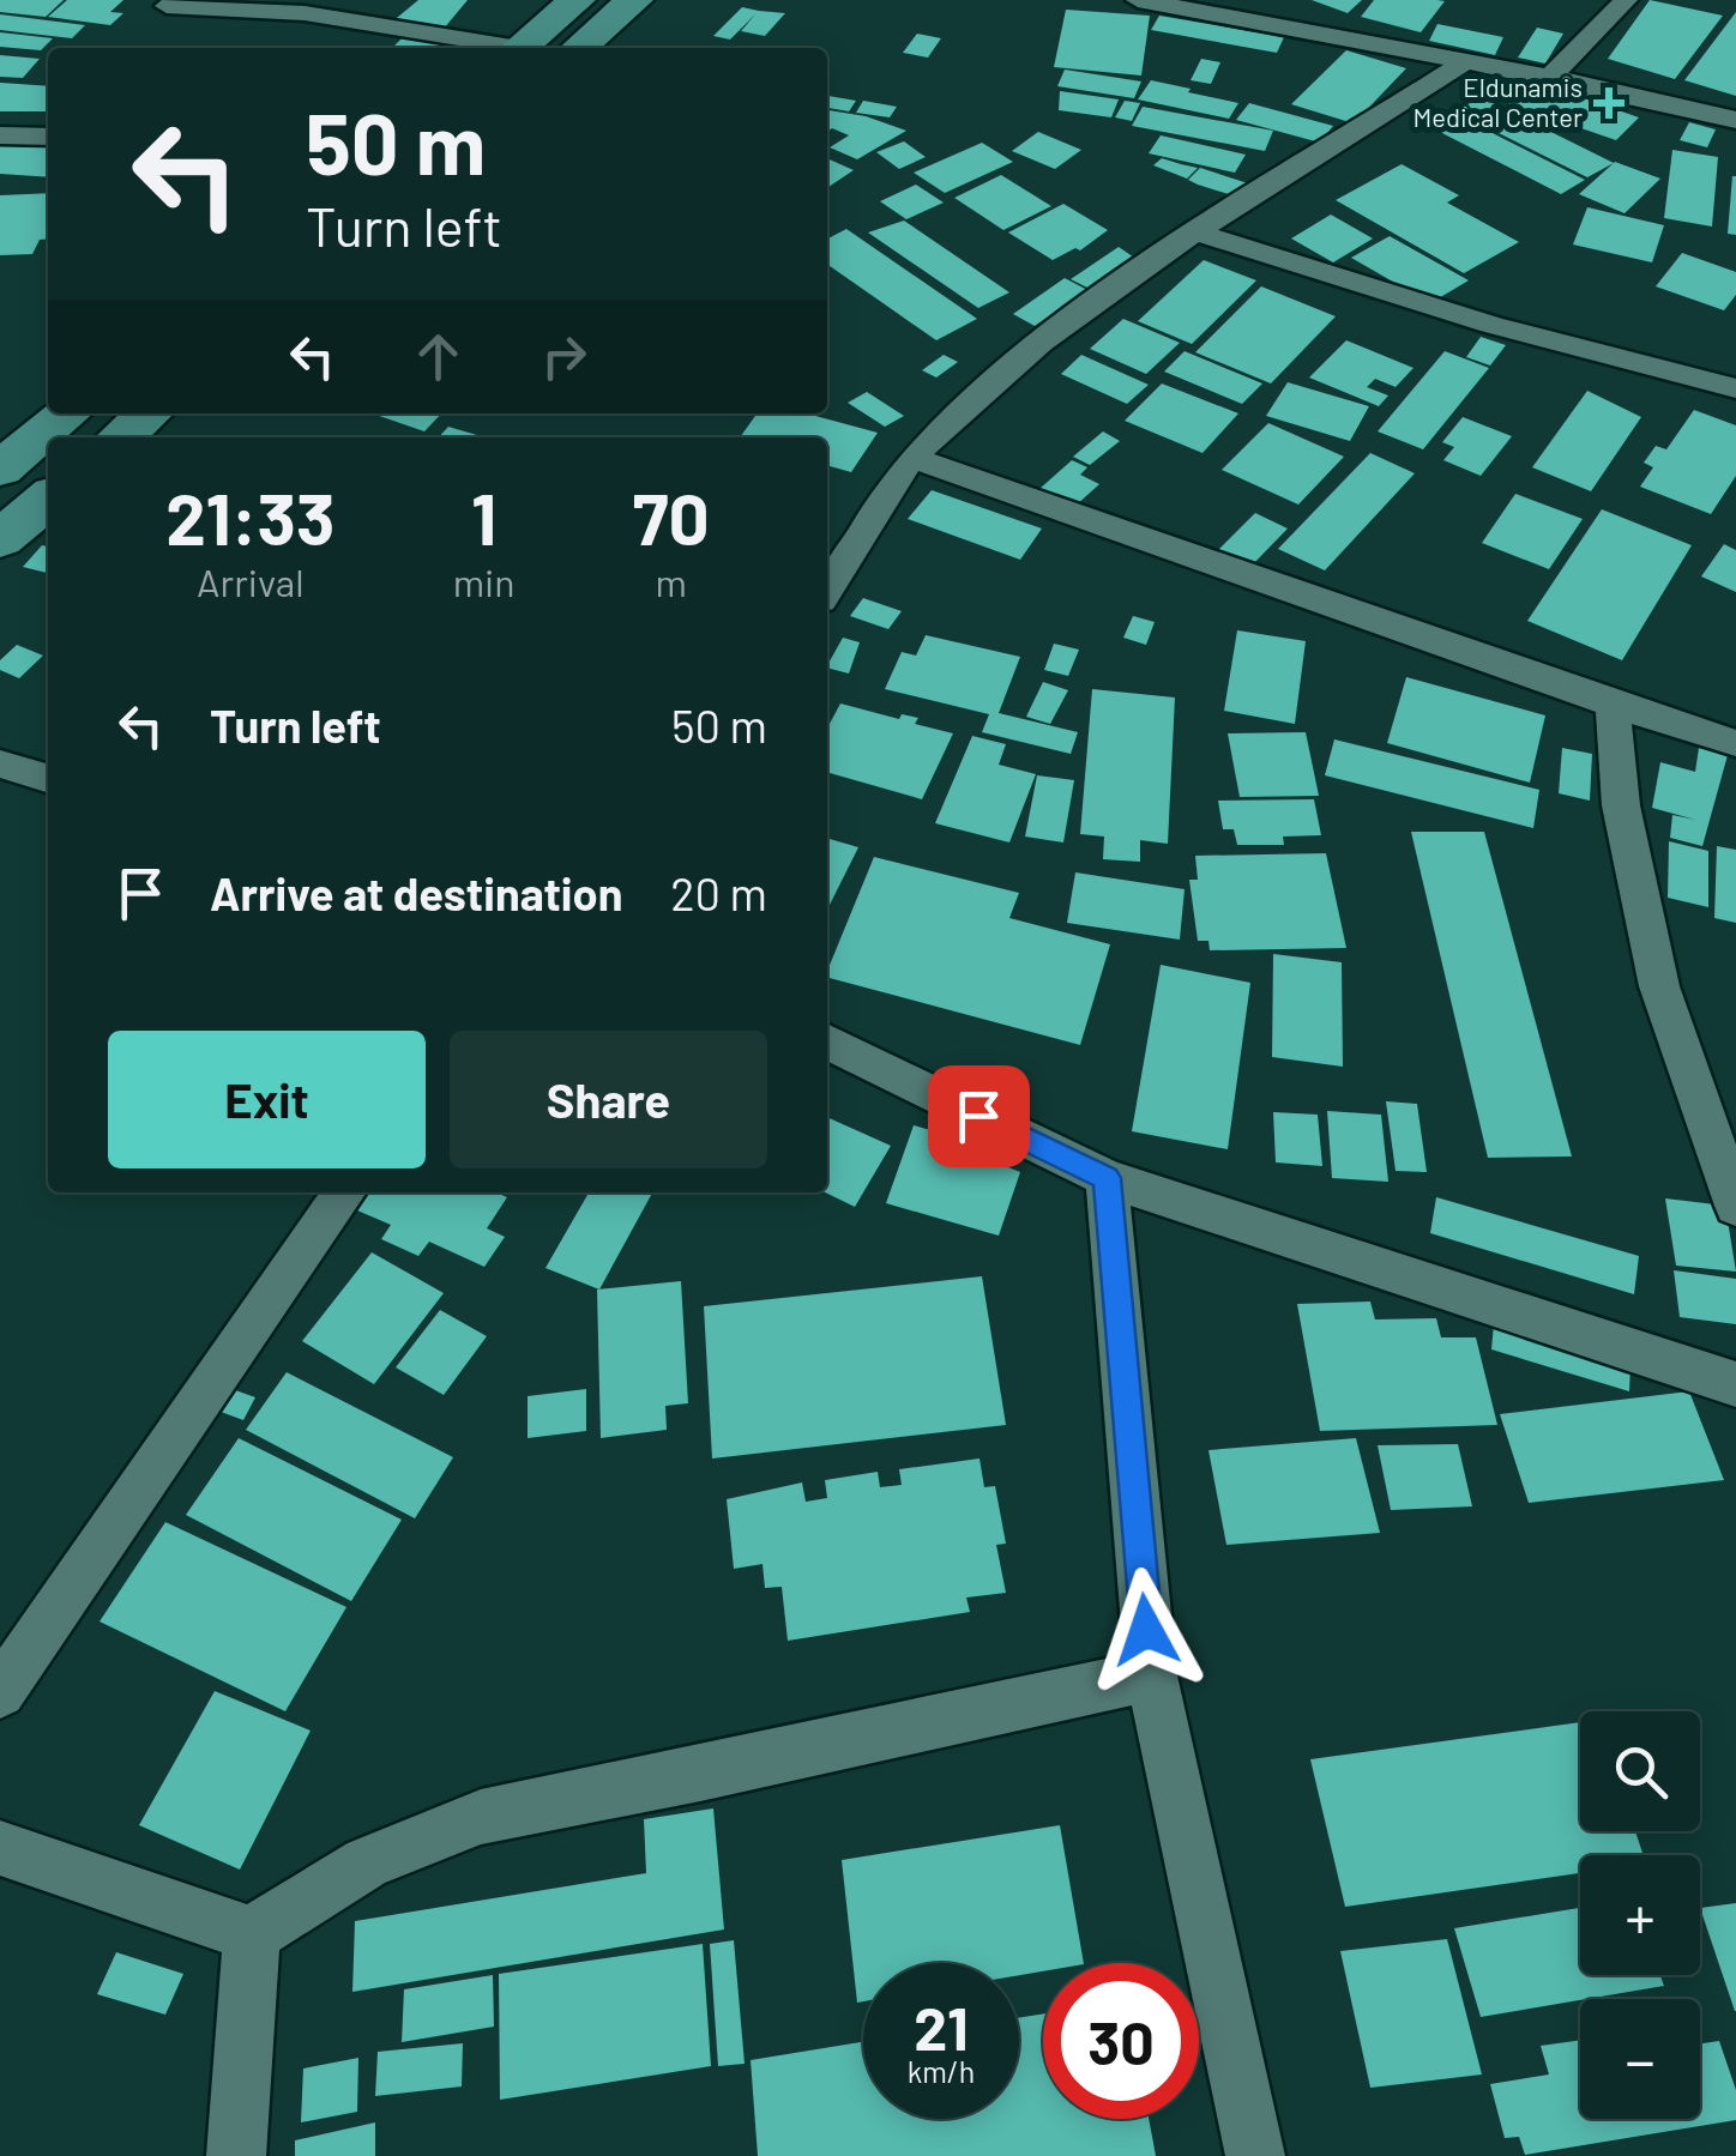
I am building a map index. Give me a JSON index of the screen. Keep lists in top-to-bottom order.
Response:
{
  "places": {
    "health": ["Eldunamis Medical Center"]
  },
  "page": {
    "turn": ["50 m", "Turn left"],
    "eta": [
      "21:33",
      "Arrival",
      "1",
      "min",
      "70",
      "m"
    ],
    "list": [
      {
        "name": "Turn left",
        "value": "50 m"
      },
      {
        "name": "Arrive at destination",
        "value": "20 m"
      }
    ],
    "buttons": ["Exit", "Share"],
    "map_buttons": ["+", "−"],
    "speed": "21 km/h",
    "limit": "30"
  }
}
